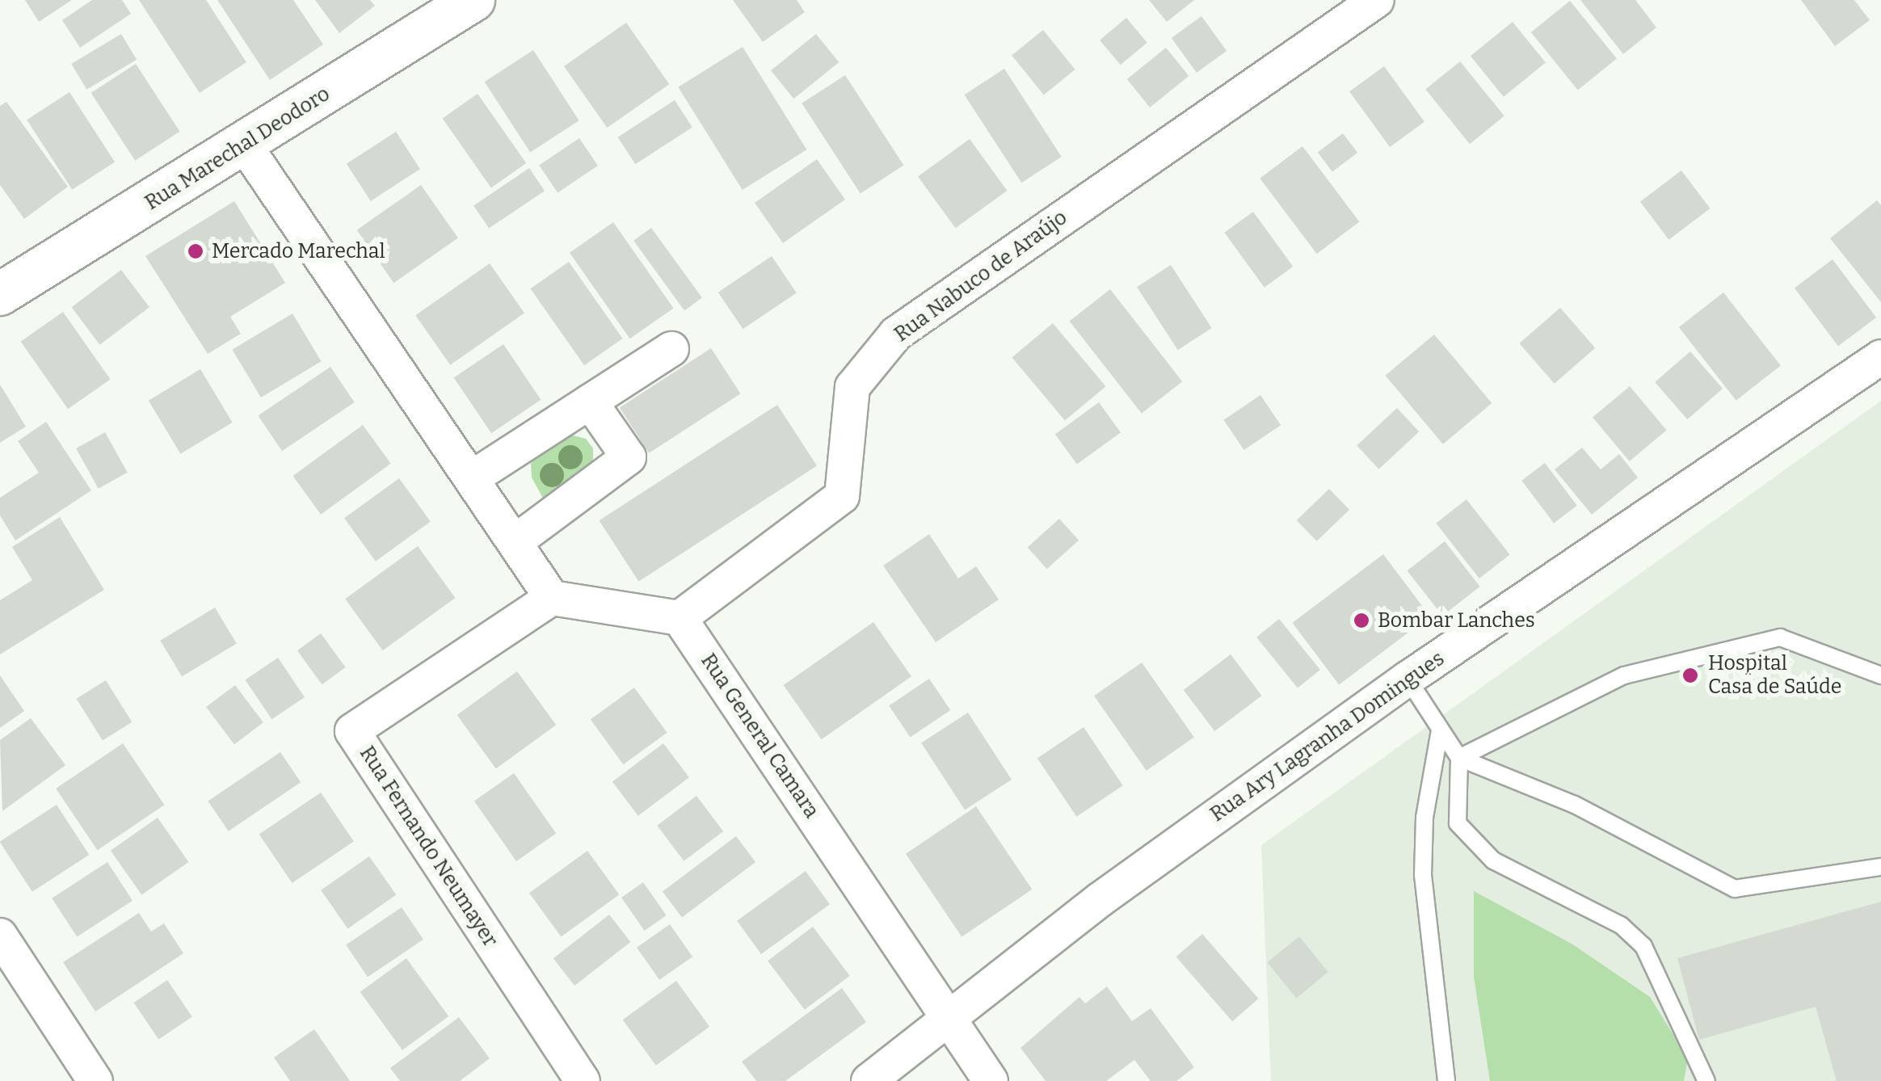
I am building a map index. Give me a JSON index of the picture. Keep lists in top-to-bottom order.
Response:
{
  "streets": {
    "street": [
      "Rua Marechal Deodoro",
      "Rua Nabuco de Araújo",
      "Rua General Camara",
      "Rua Ary Lagranha Domingues",
      "Rua Fernando Neumayer"
    ]
  },
  "crossings": [
    ["Rua Nabuco de Araújo", "Rua General Camara"],
    ["Rua General Camara", "Rua Ary Lagranha Domingues"]
  ],
  "places": ["Mercado Marechal", "Bombar Lanches", "Hospital Casa de Saúde"]
}
